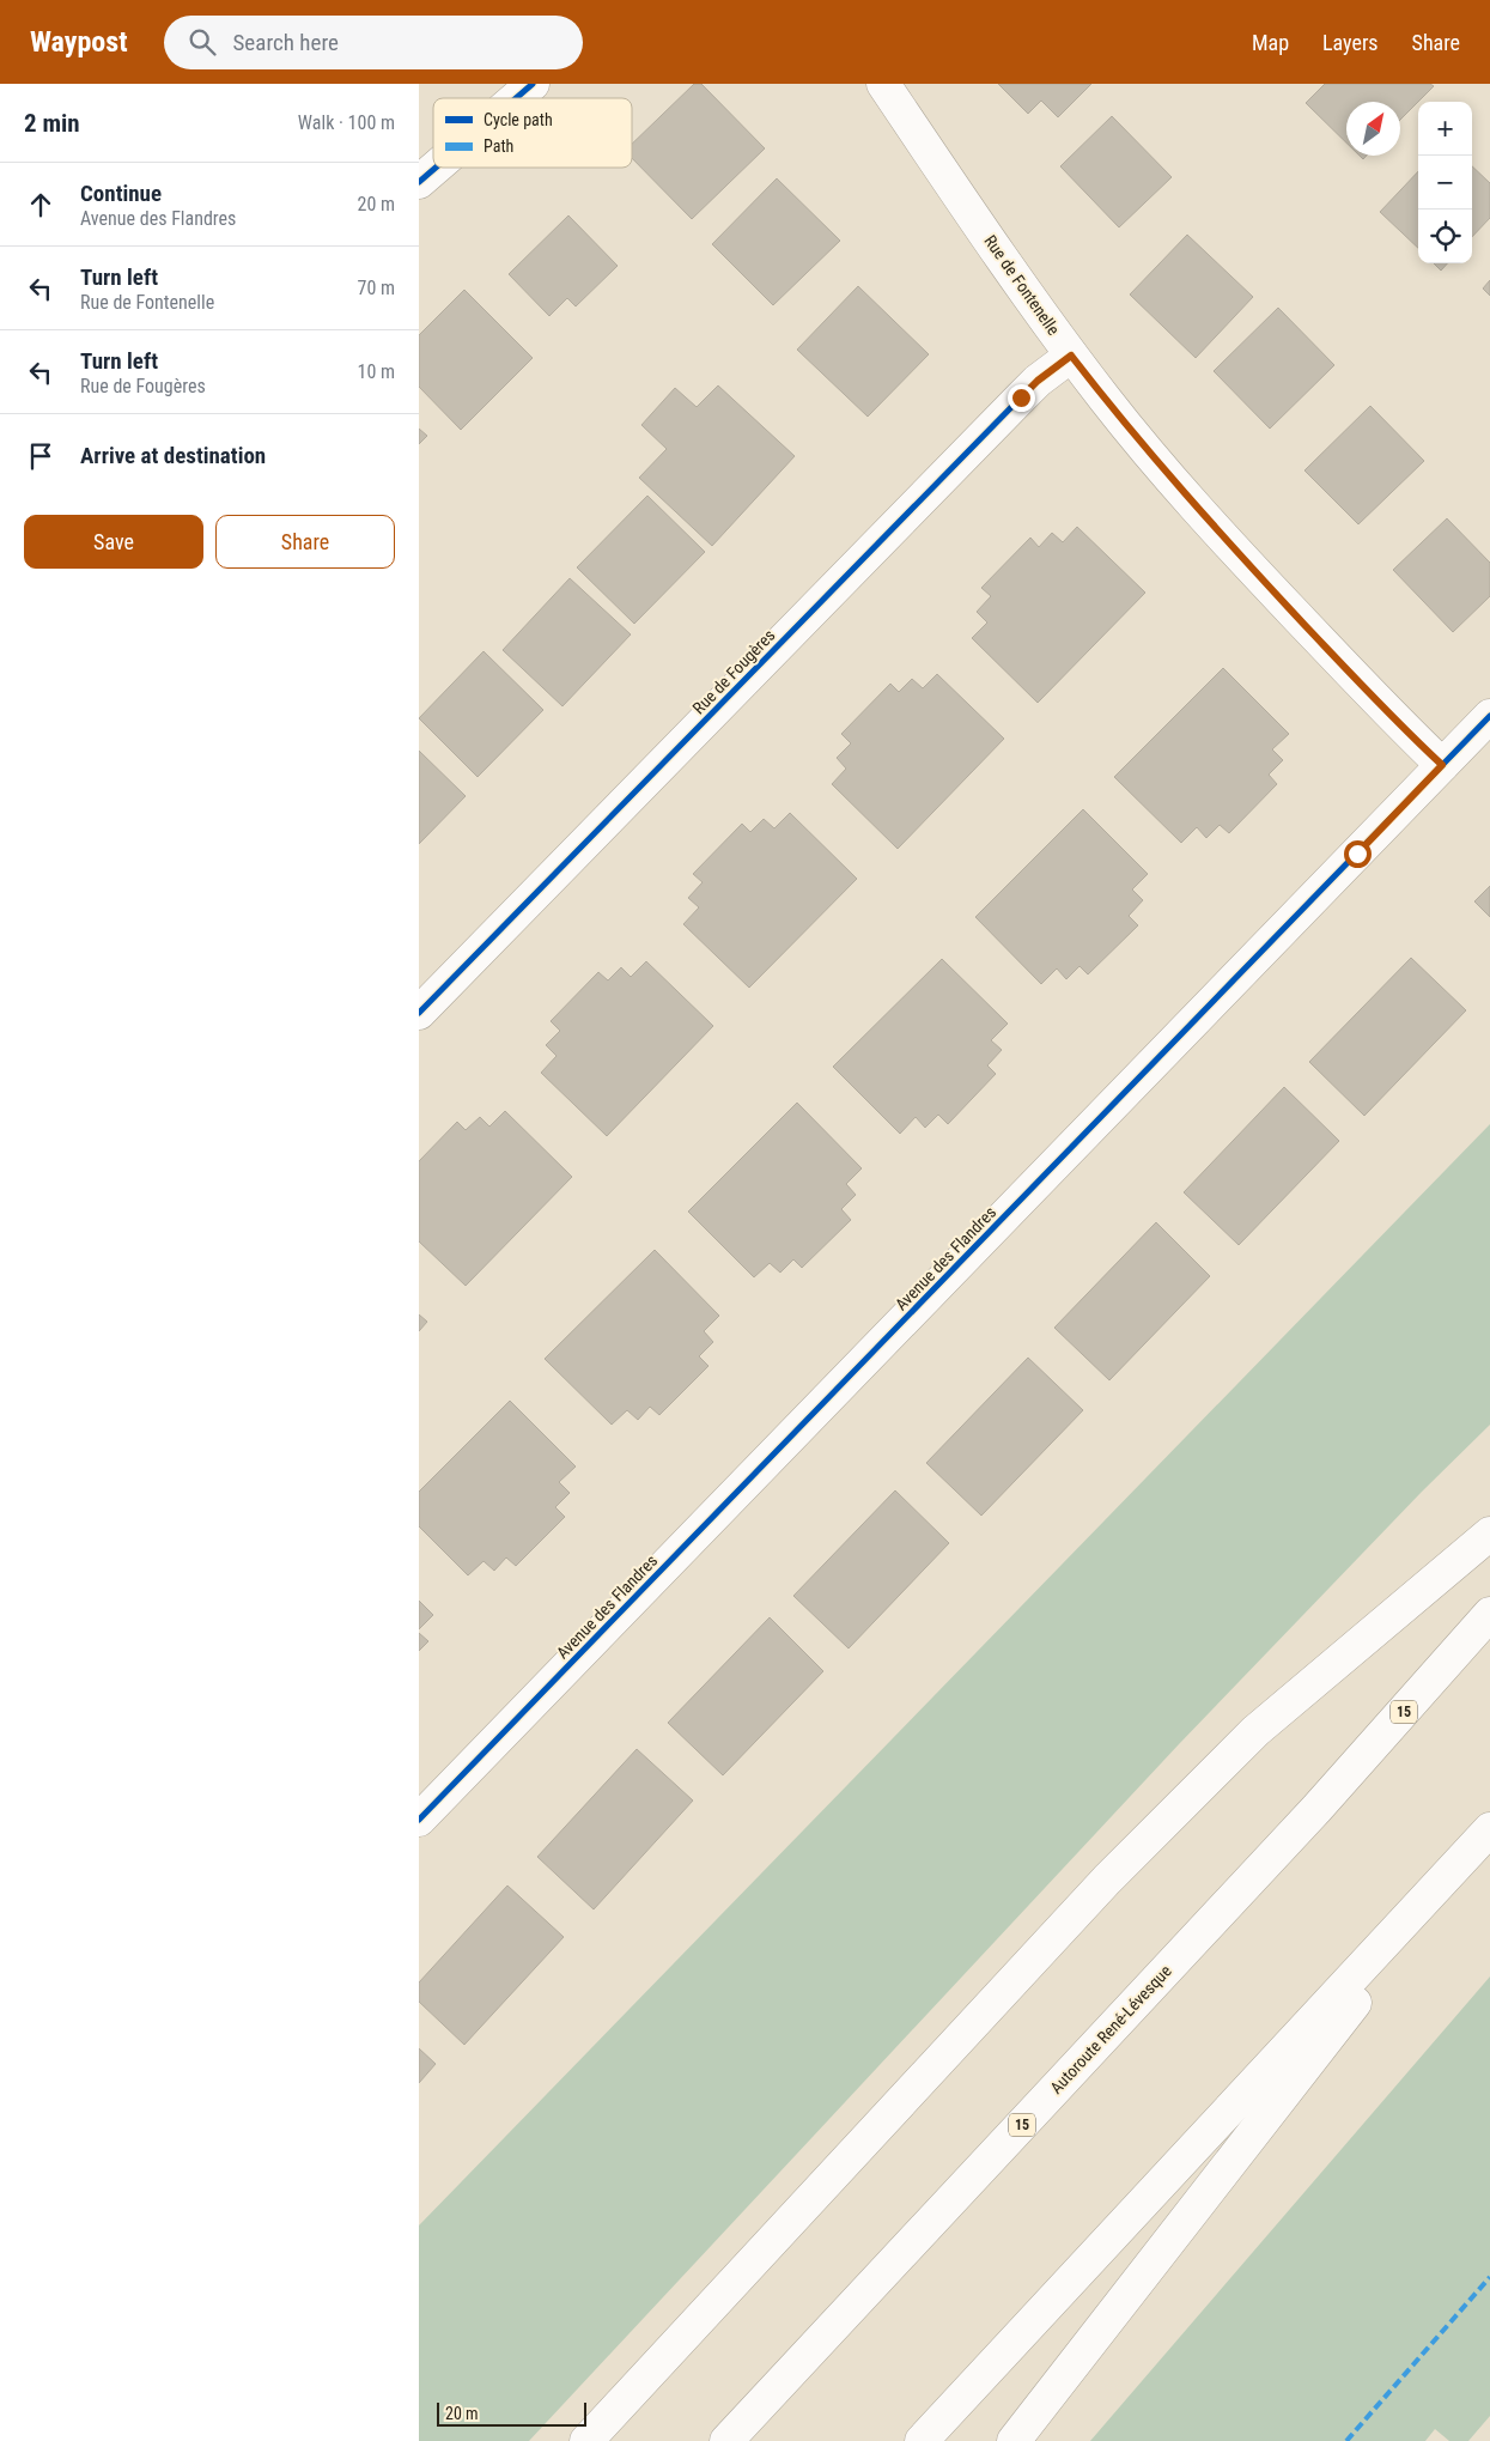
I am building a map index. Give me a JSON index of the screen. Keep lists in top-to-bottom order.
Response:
{
  "streets": {
    "main road": [
      "Rue de Fontenelle",
      "Rue de Fougères",
      "Avenue des Flandres",
      "15",
      "Autoroute René-Lévesque"
    ]
  },
  "crossings": [
    ["Rue de Fontenelle", "Rue de Fougères"],
    ["Rue de Fontenelle", "Avenue des Flandres"]
  ],
  "legend": ["Cycle path", "Path"],
  "scale_bar": "20 m",
  "north": "top right",
  "page": {
    "header": "Waypost",
    "search": "Search here",
    "nav": ["Map", "Layers", "Share"],
    "heading": ["2 min", "Walk · 100 m"],
    "map_buttons": ["+", "−"],
    "list": [
      ["Continue", "Avenue des Flandres", "20 m"],
      ["Turn left", "Rue de Fontenelle", "70 m"],
      ["Turn left", "Rue de Fougères", "10 m"],
      "Arrive at destination"
    ],
    "buttons": ["Save", "Share"],
    "scale": "20 m"
  }
}
